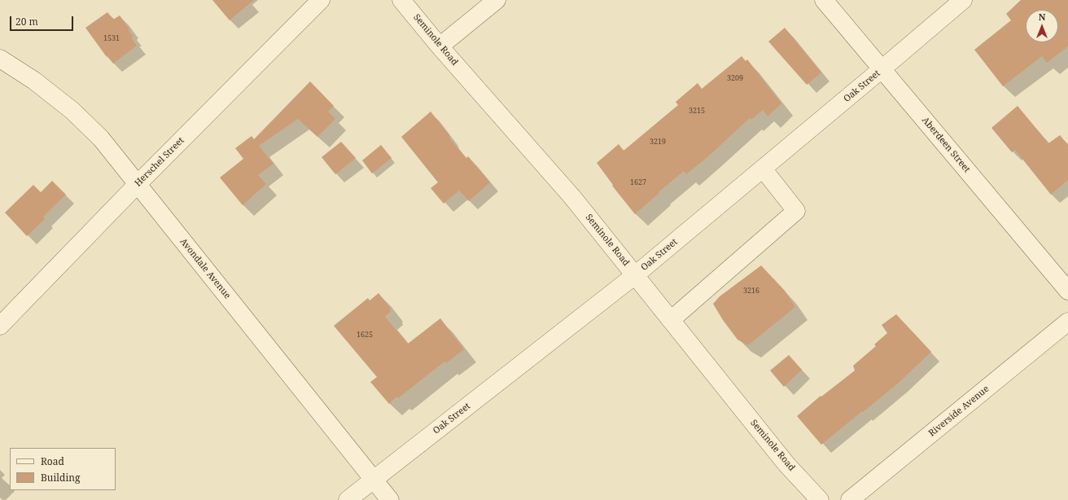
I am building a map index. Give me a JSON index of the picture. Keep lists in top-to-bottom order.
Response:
{
  "streets": {
    "street": [
      "Seminole Road",
      "Oak Street",
      "Aberdeen Street",
      "Herschel Street",
      "Avondale Avenue",
      "Riverside Avenue"
    ]
  },
  "crossings": [
    ["Seminole Road", "Oak Street"],
    ["Oak Street", "Aberdeen Street"],
    ["Oak Street", "Avondale Avenue"],
    ["Herschel Street", "Avondale Avenue"]
  ],
  "house_numbers": [
    "1531",
    "3209",
    "3215",
    "3219",
    "1627",
    "3216",
    "1625"
  ],
  "legend": ["Road", "Building"],
  "scale_bar": "20 m",
  "north": "top"
}
